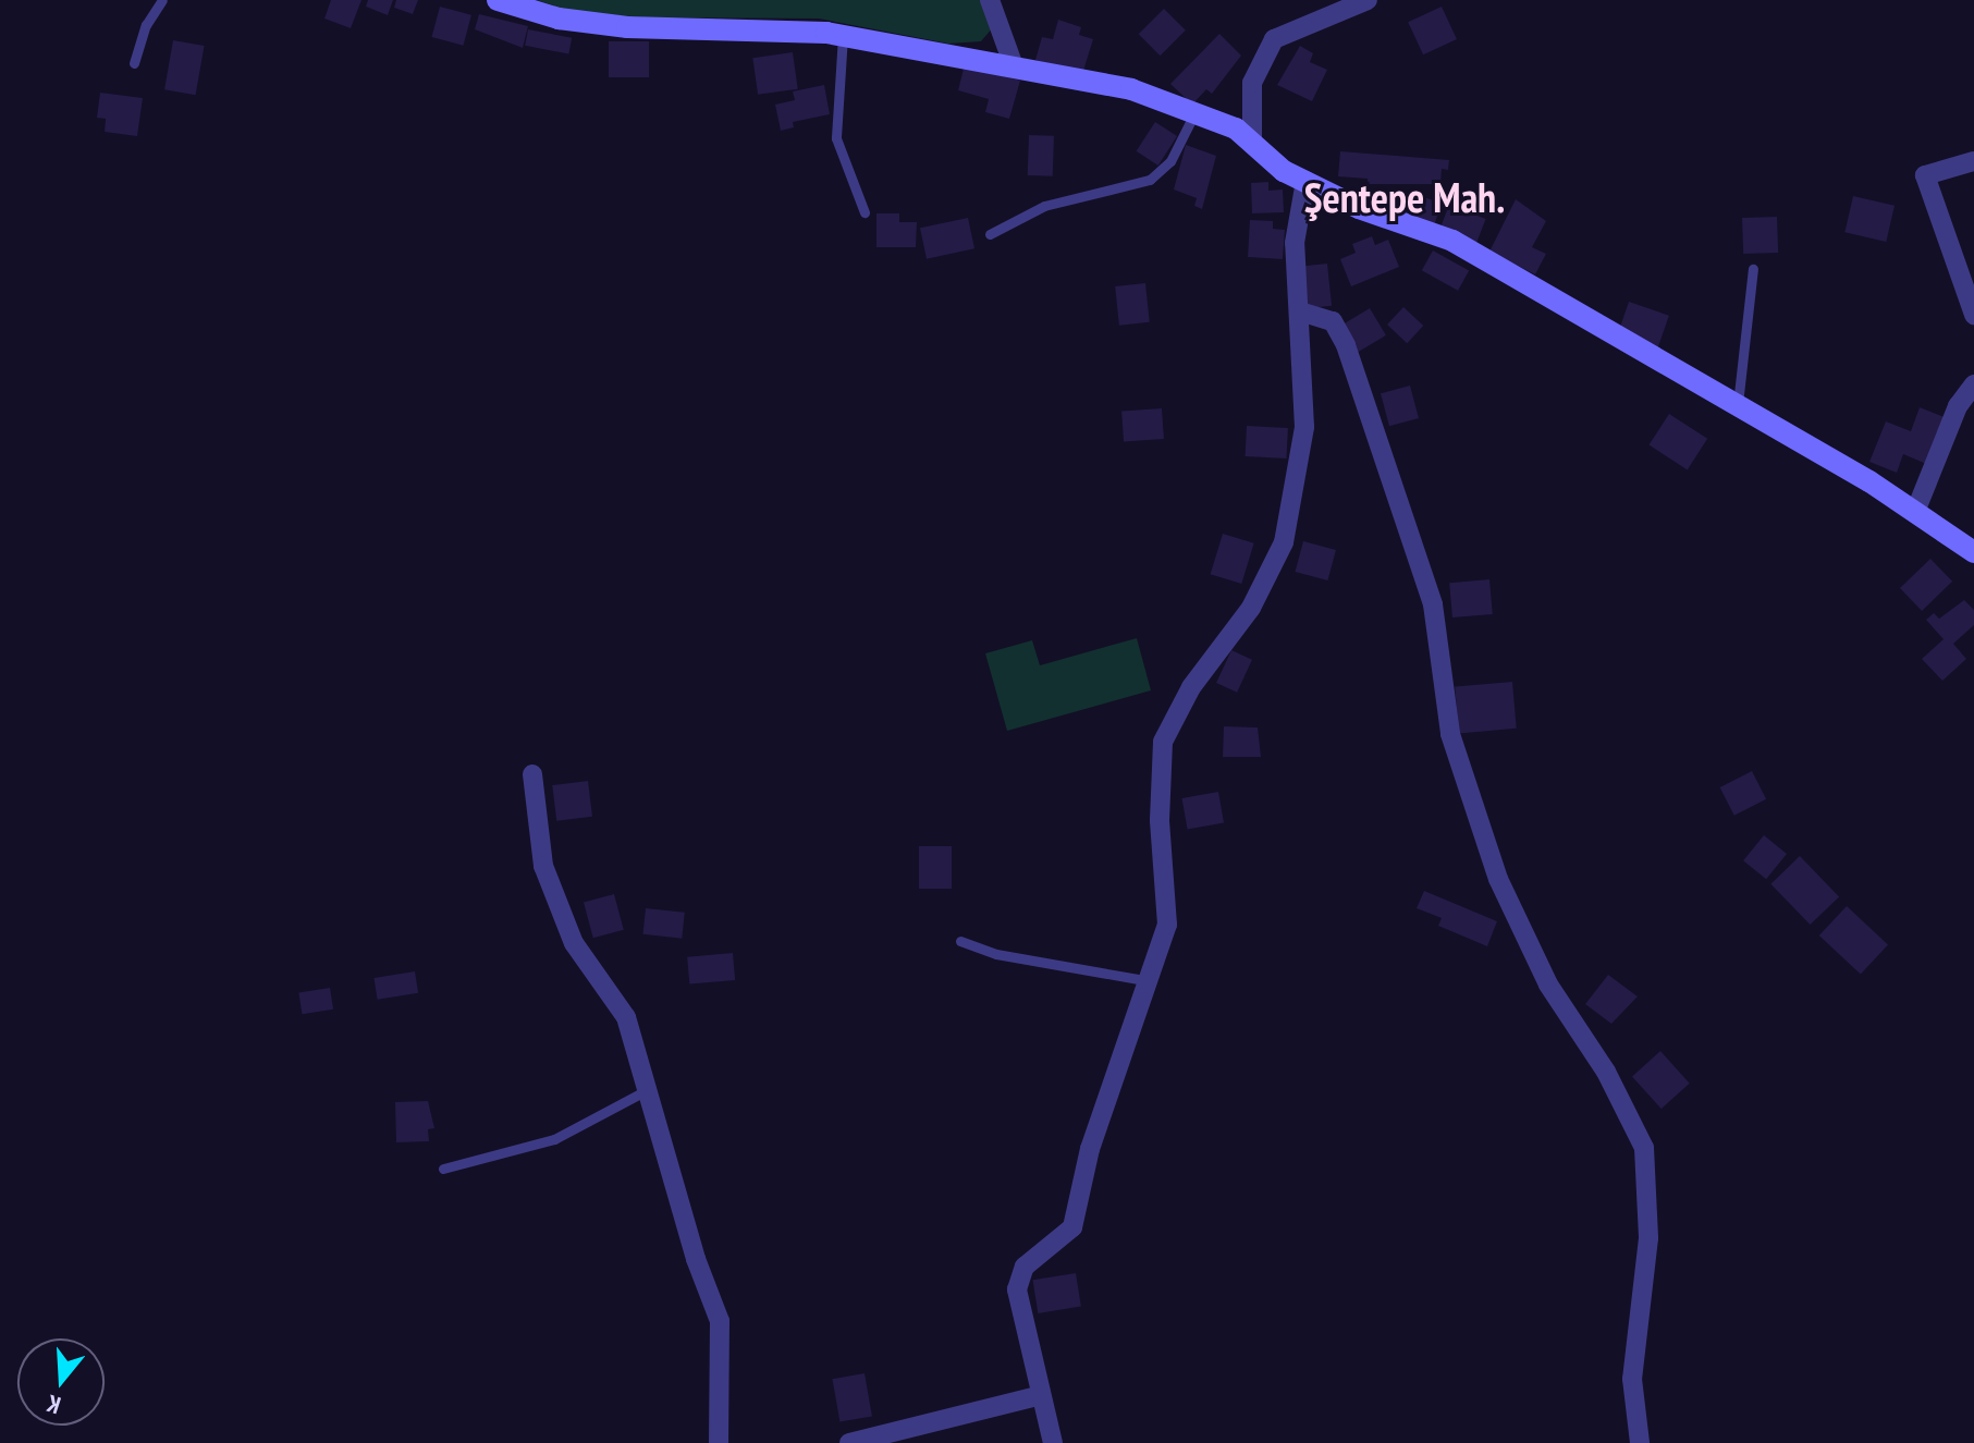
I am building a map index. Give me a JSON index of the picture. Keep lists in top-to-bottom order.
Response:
{
  "districts": ["Şentepe Mah."],
  "north": "bottom"
}
